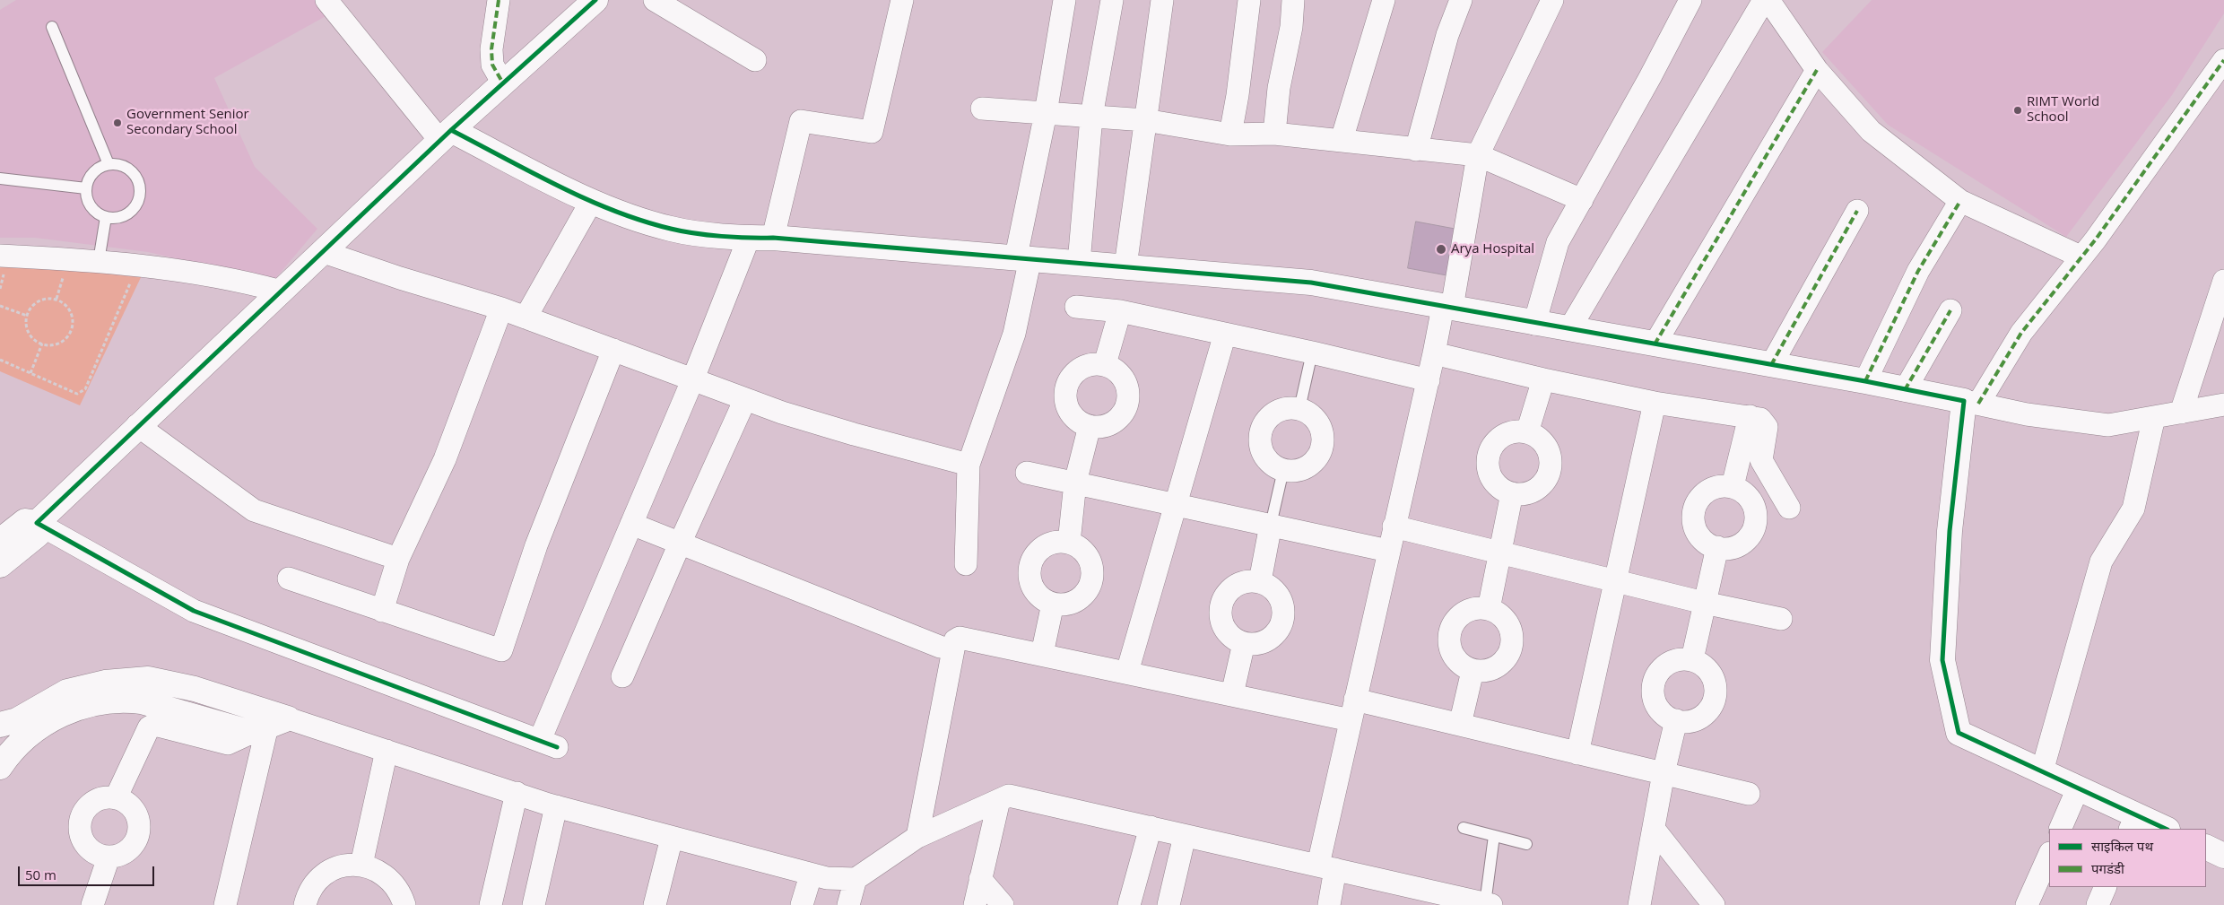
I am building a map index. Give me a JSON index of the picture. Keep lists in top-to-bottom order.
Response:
{
  "places": ["RIMT World School", "Government Senior Secondary School", "Arya Hospital"],
  "legend": ["साइकिल पथ", "पगडंडी"],
  "scale_bar": "50 m"
}
